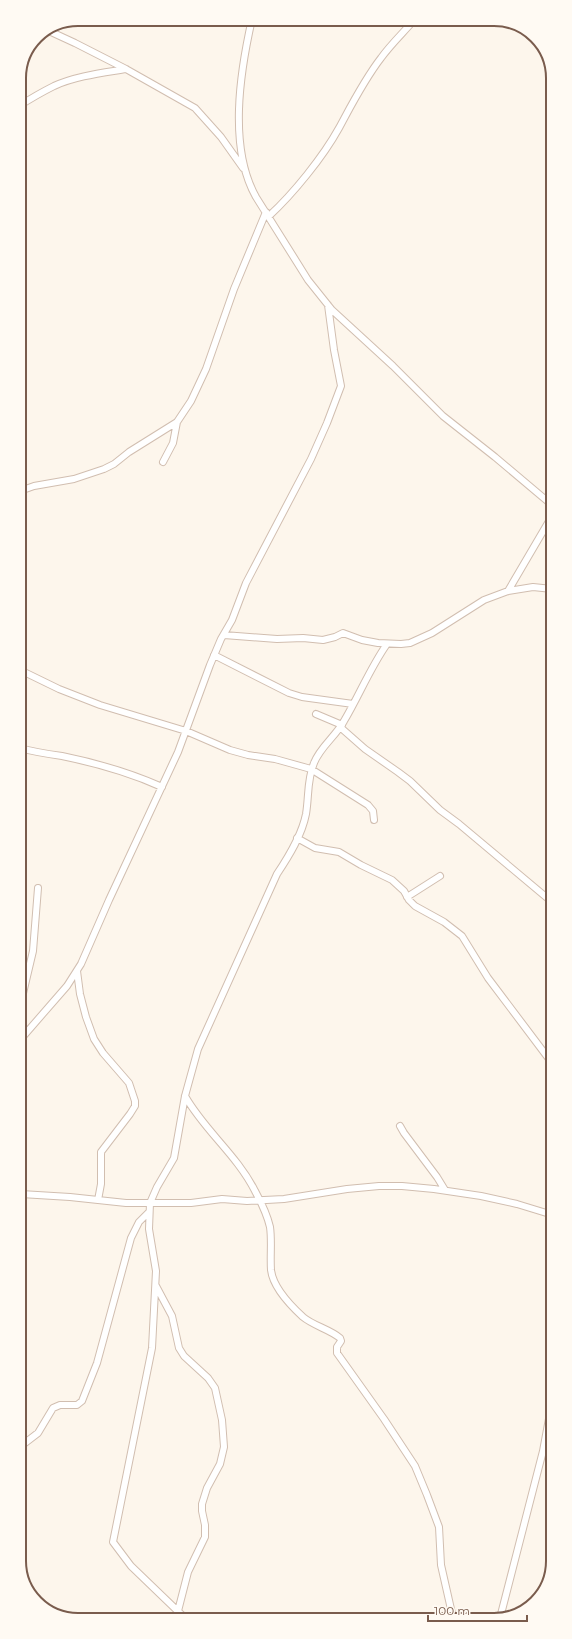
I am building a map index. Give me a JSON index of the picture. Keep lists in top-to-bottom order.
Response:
{
  "scale_bar": "100 m"
}
